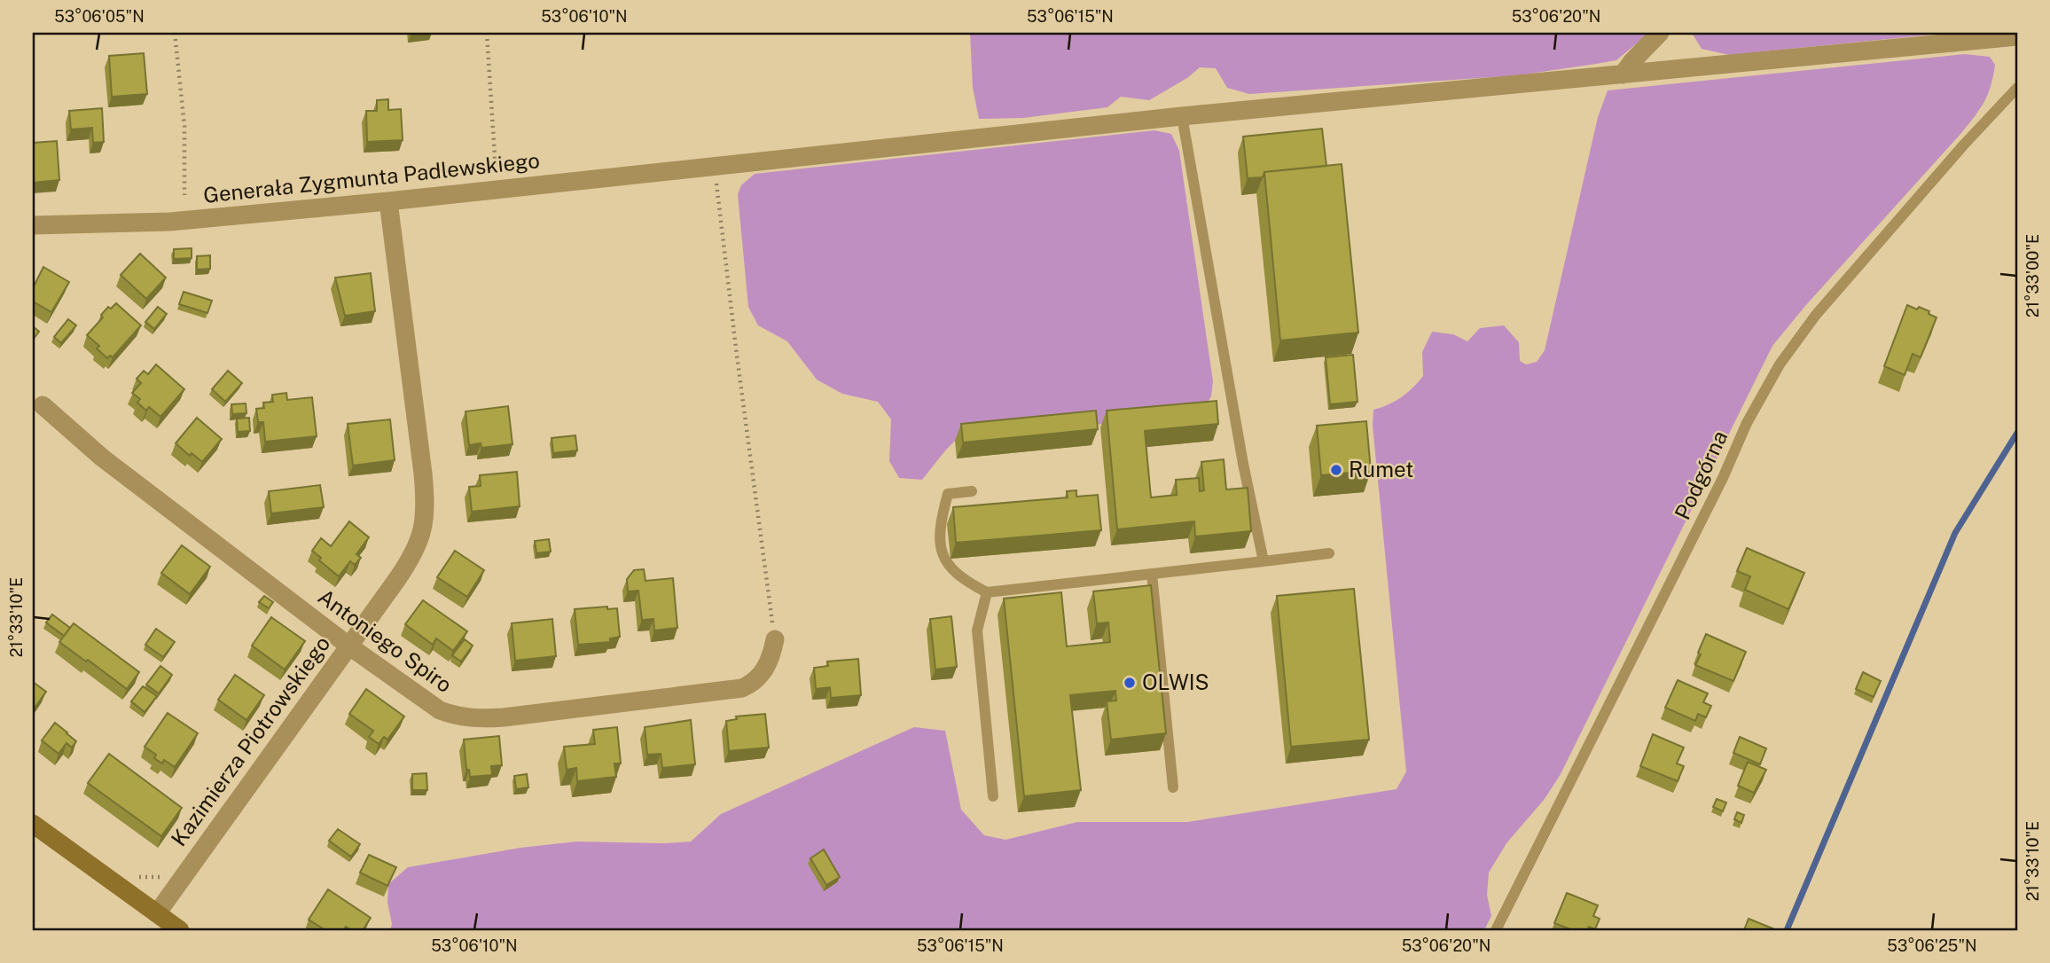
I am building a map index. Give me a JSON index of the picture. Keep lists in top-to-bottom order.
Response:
{
  "streets": {
    "street": ["Generała Zygmunta Padlewskiego", "Antoniego Spiro", "Kazimierza Piotrowskiego"],
    "lane": ["Podgórna"]
  },
  "crossings": [
    ["Generała Zygmunta Padlewskiego", "Kazimierza Piotrowskiego"],
    ["Antoniego Spiro", "Kazimierza Piotrowskiego"]
  ],
  "places": ["Rumet", "OLWIS"],
  "coordinates": [
    "53°06'05\"N",
    "53°06'10\"N",
    "53°06'15\"N",
    "53°06'20\"N",
    "21°33'00\"E",
    "21°33'10\"E",
    "53°06'25\"N"
  ]
}
